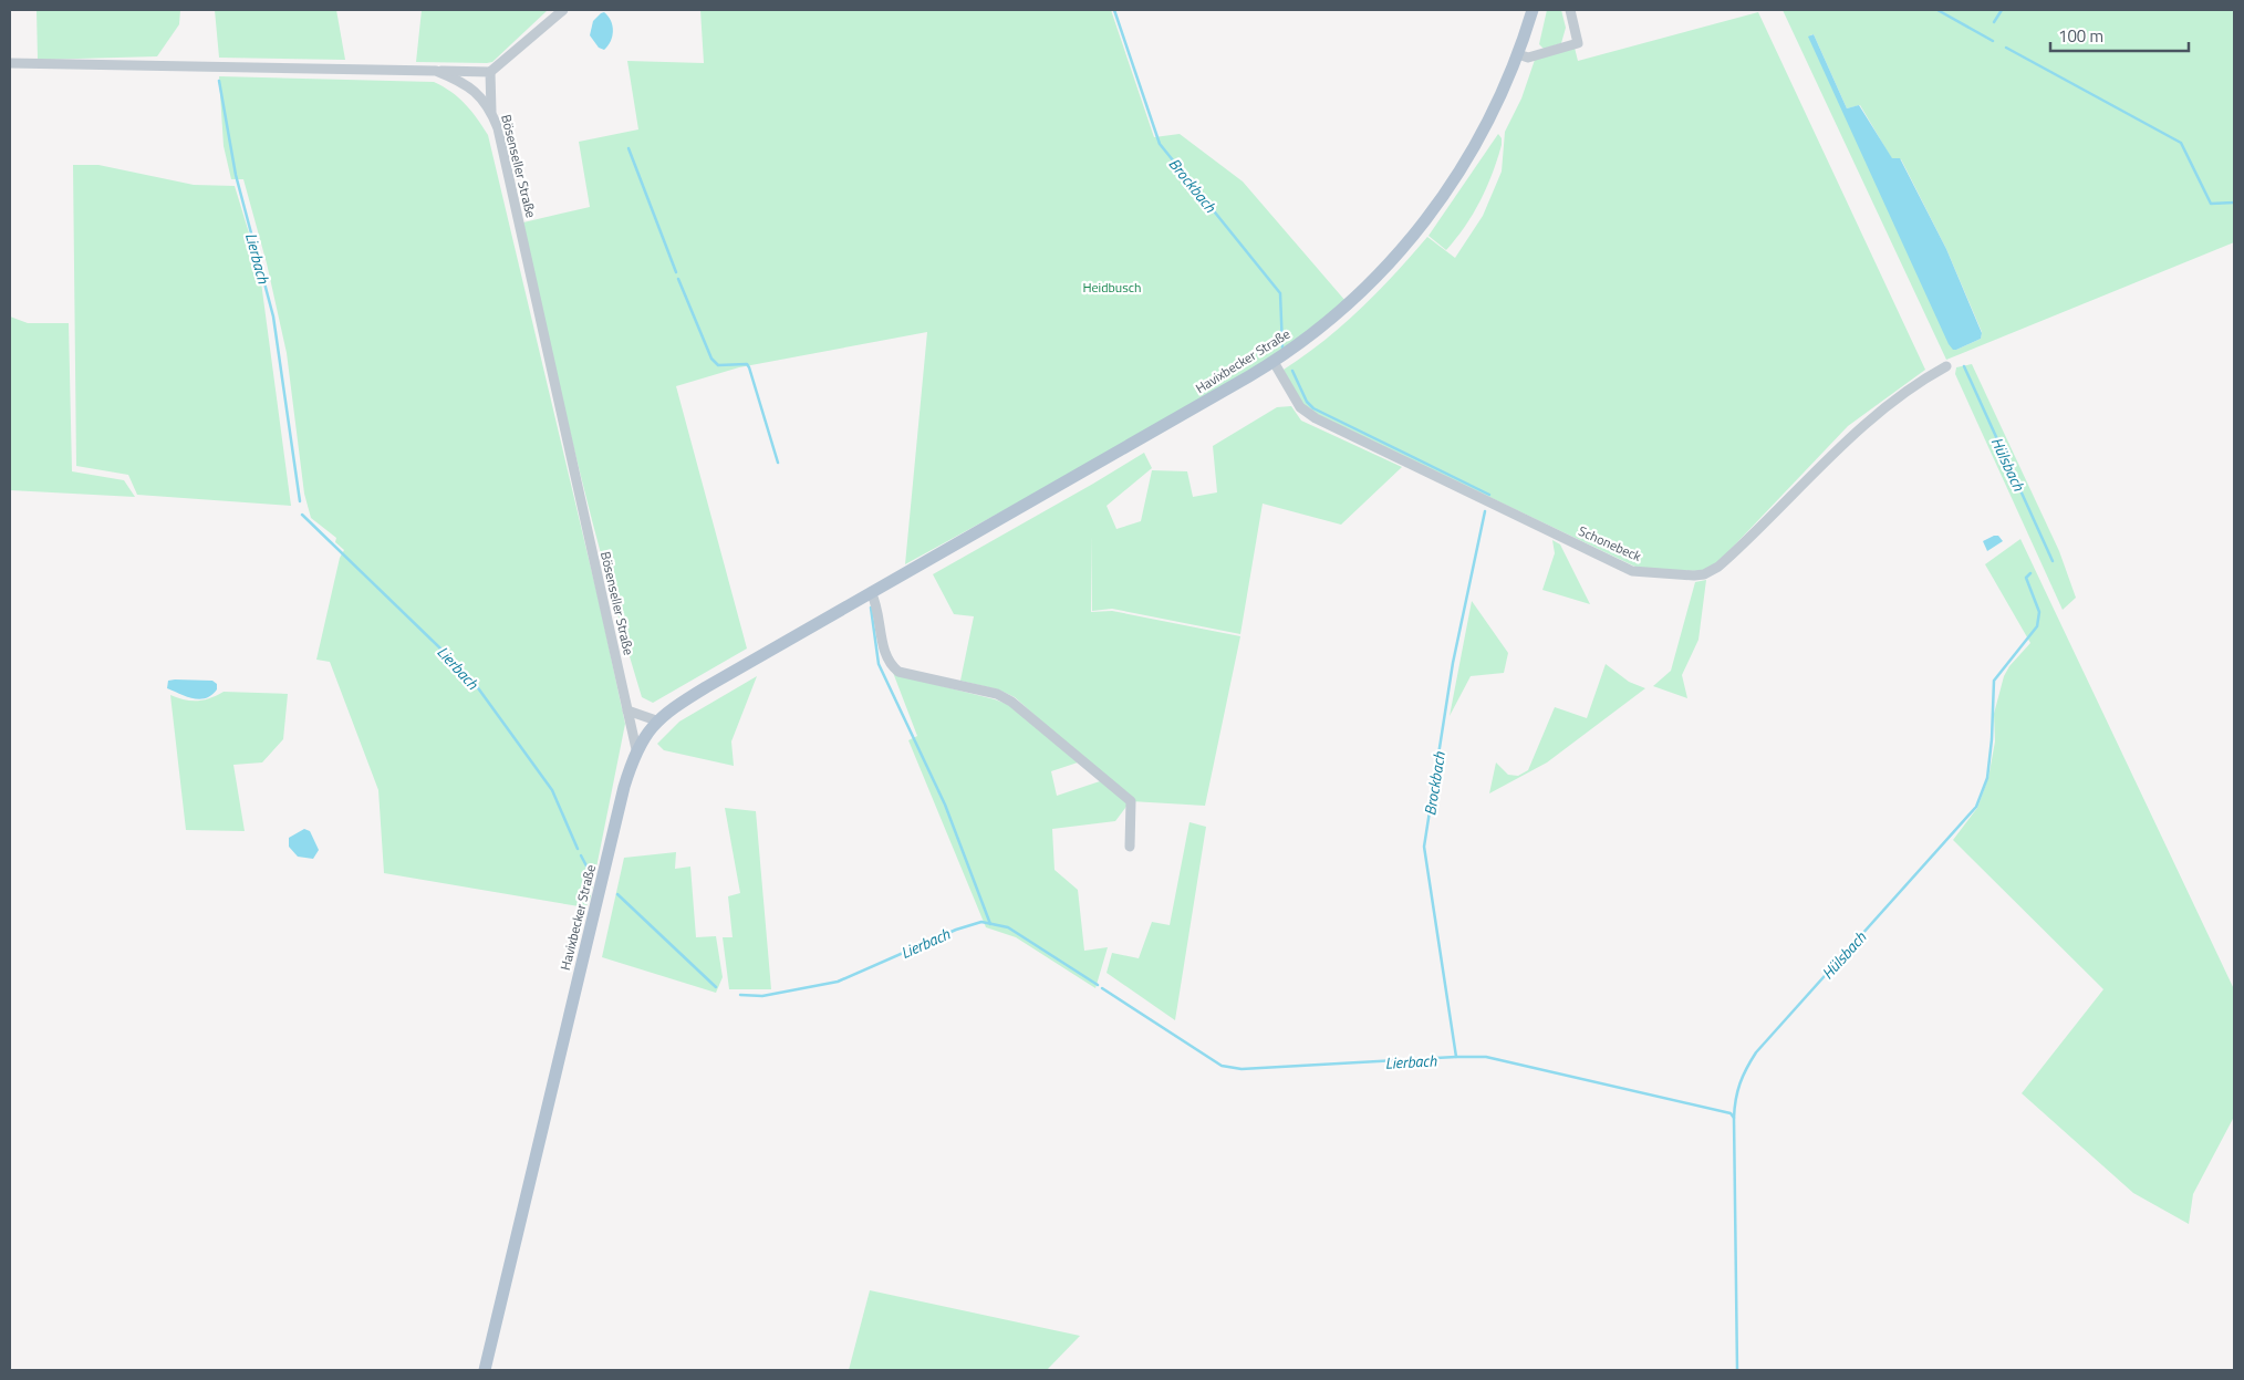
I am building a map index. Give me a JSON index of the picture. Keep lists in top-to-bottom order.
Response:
{
  "streets": {
    "main road": ["Havixbecker Straße"],
    "street": ["Bösenseller Straße", "Schonebeck"]
  },
  "crossings": [
    ["Bösenseller Straße", "Havixbecker Straße"],
    ["Havixbecker Straße", "Schonebeck"]
  ],
  "water": ["Brockbach", "Lierbach", "Hülsbach"],
  "parks": ["Heidbusch"],
  "scale_bar": "100 m"
}
